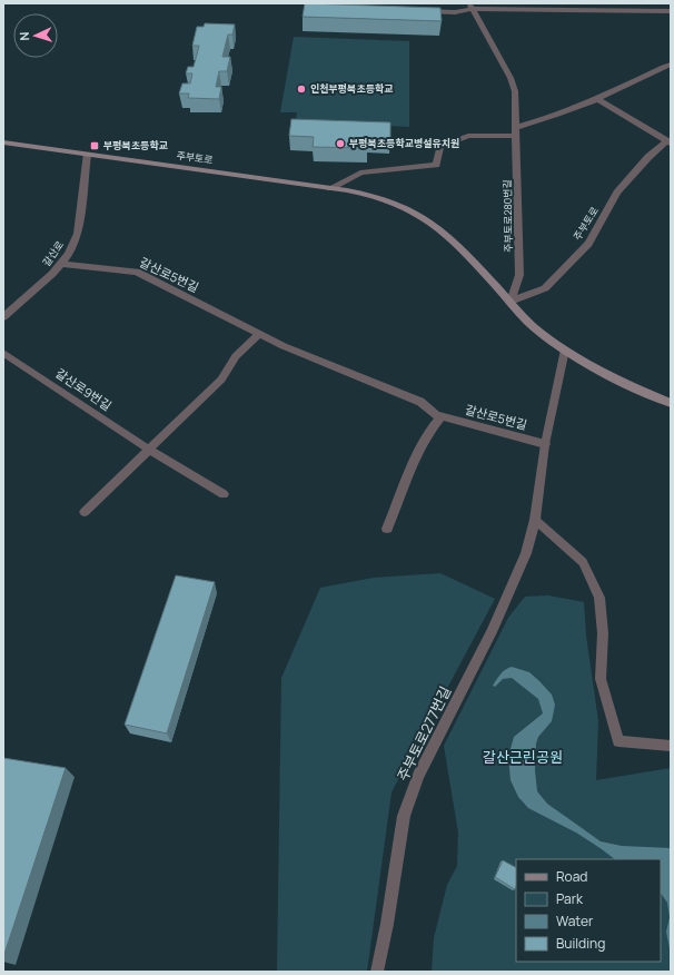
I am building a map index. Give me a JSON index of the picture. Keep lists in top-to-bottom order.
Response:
{
  "streets": {
    "main road": ["주부토로"],
    "street": ["주부토로280번길", "갈산로", "갈산로5번길"],
    "lane": ["갈산로9번길", "주부토로277번길"]
  },
  "crossings": [
    ["주부토로", "주부토로280번길"],
    ["주부토로", "갈산로"],
    ["주부토로", "주부토로277번길"],
    ["갈산로", "갈산로5번길"],
    ["갈산로5번길", "주부토로277번길"]
  ],
  "parks": ["갈산근린공원"],
  "places": {
    "other": ["인천부평북초등학교", "부평북초등학교병설유치원"],
    "transit": ["부평북초등학교"]
  },
  "legend": [
    "Road",
    "Park",
    "Water",
    "Building"
  ],
  "north": "left"
}
